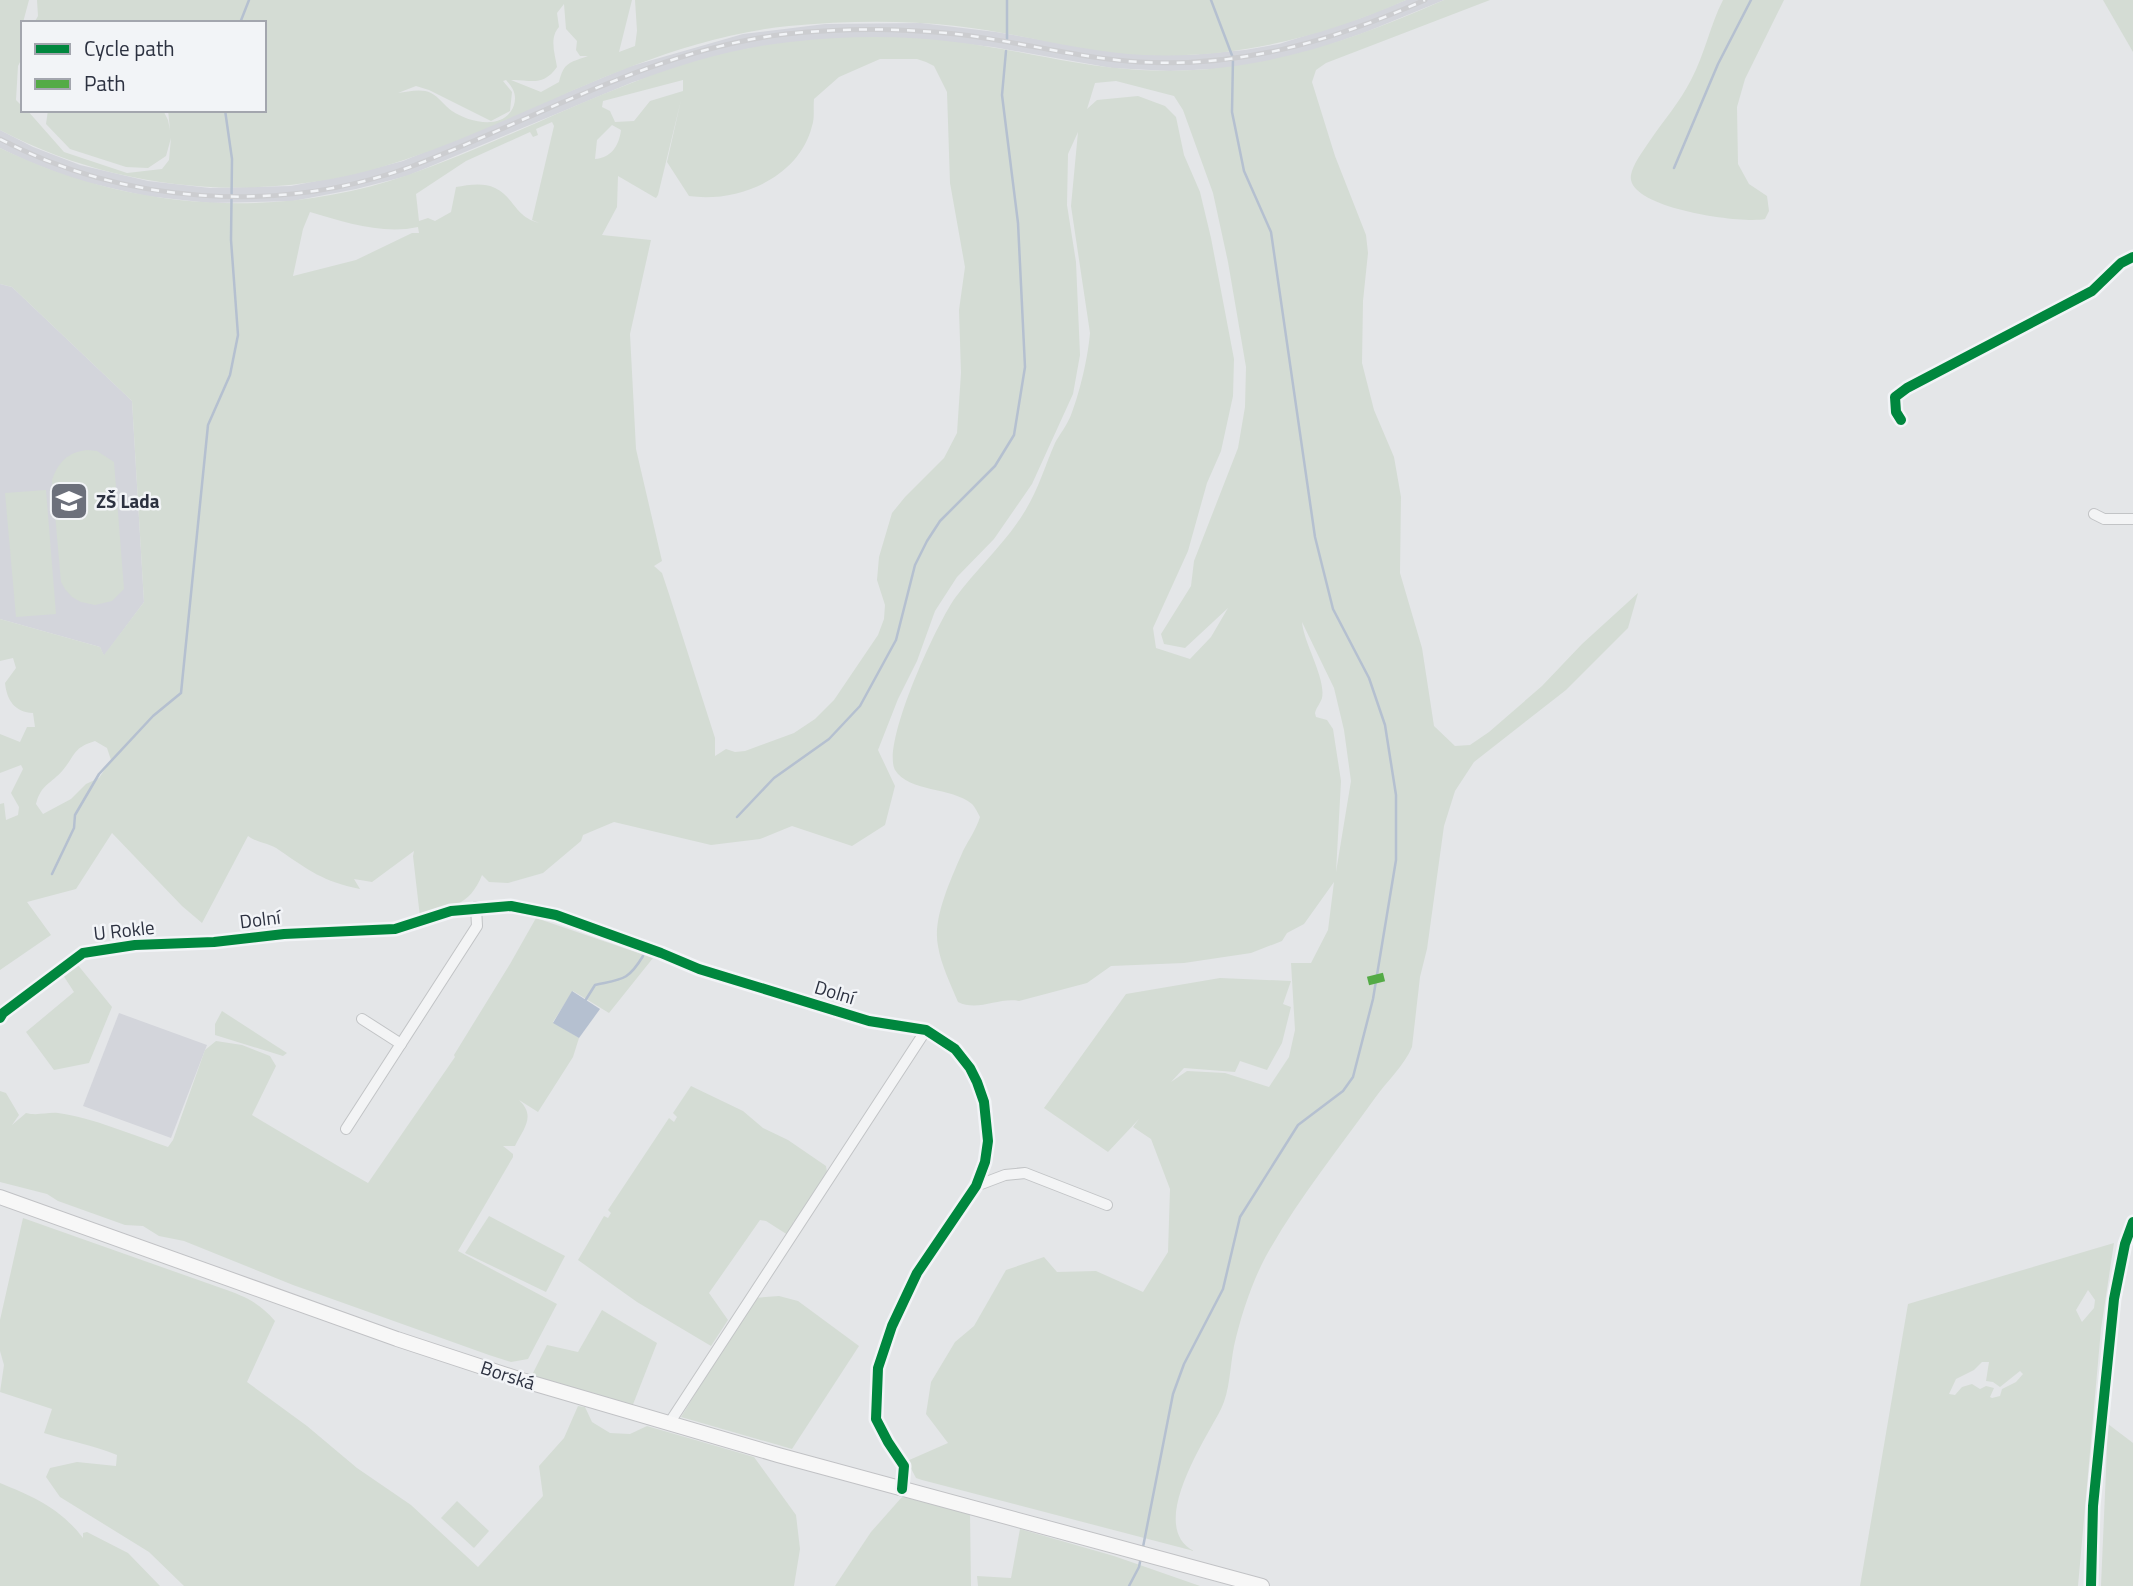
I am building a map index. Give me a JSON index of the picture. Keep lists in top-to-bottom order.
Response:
{
  "streets": {
    "main road": ["Borská"],
    "street": ["Dolní", "U Rokle"]
  },
  "crossings": [
    ["Dolní", "U Rokle"],
    ["Dolní", "Borská"]
  ],
  "places": {
    "school or university": ["ZŠ Lada"]
  },
  "legend": ["Cycle path", "Path"]
}
